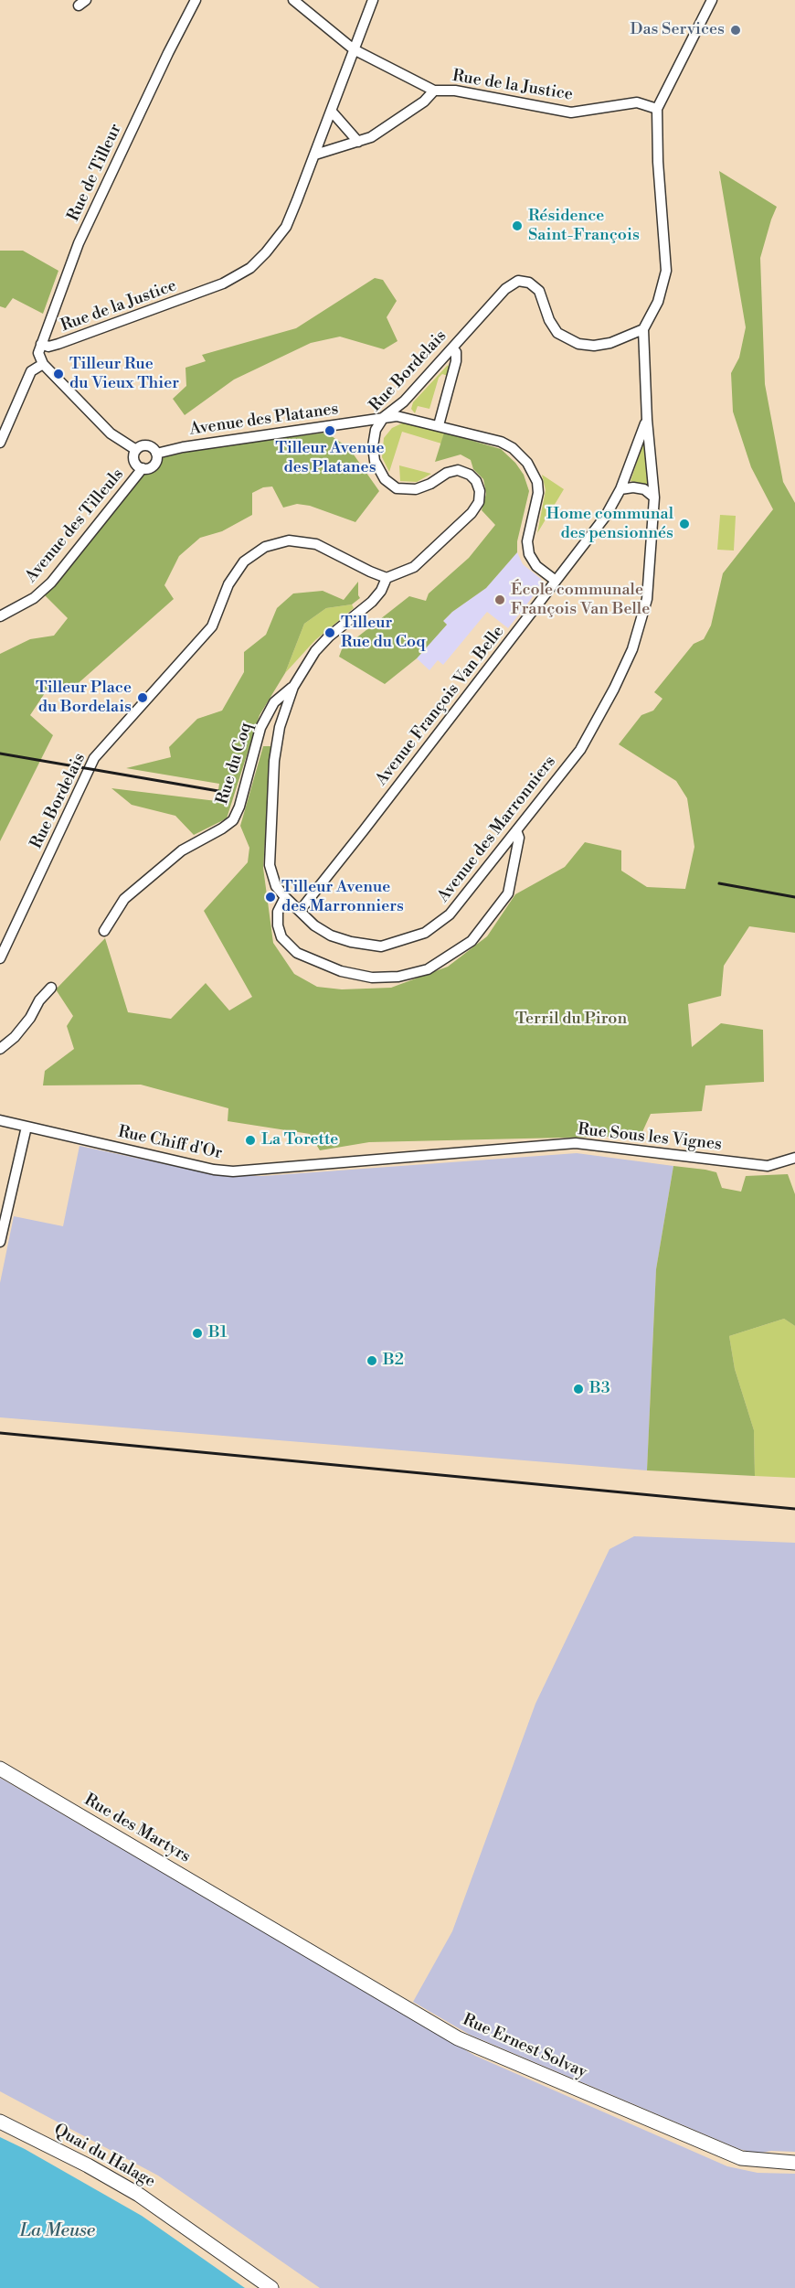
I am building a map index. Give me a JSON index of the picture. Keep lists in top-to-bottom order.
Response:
{
  "streets": {
    "street": [
      "Rue de la Justice",
      "Rue de Tilleur",
      "Rue Bordelais",
      "Avenue des Platanes",
      "Avenue des Tilleuls",
      "Avenue François Van Belle",
      "Rue du Coq",
      "Avenue des Marronniers",
      "Rue Sous les Vignes",
      "Rue Chiff d'Or",
      "Rue des Martyrs",
      "Rue Ernest Solvay",
      "Quai du Halage"
    ]
  },
  "crossings": [
    ["Rue de la Justice", "Rue de Tilleur"],
    ["Rue Bordelais", "Avenue des Platanes"],
    ["Rue Bordelais", "Avenue des Marronniers"],
    ["Avenue des Platanes", "Avenue des Tilleuls"],
    ["Avenue des Platanes", "Avenue François Van Belle"],
    ["Avenue François Van Belle", "Avenue des Marronniers"],
    ["Rue du Coq", "Avenue des Marronniers"],
    ["Rue Sous les Vignes", "Rue Chiff d'Or"],
    ["Rue des Martyrs", "Rue Ernest Solvay"]
  ],
  "water": ["La Meuse"],
  "parks": ["Terril du Piron"],
  "places": [
    "Das Services",
    "Résidence Saint-François",
    "Tilleur Rue du Vieux Thier",
    "Tilleur Avenue des Platanes",
    "Home communal des pensionnés",
    "École communale François Van Belle",
    "Tilleur Rue du Coq",
    "Tilleur Place du Bordelais",
    "Tilleur Avenue des Marronniers",
    "La Torette",
    "B1",
    "B2",
    "B3"
  ]
}
